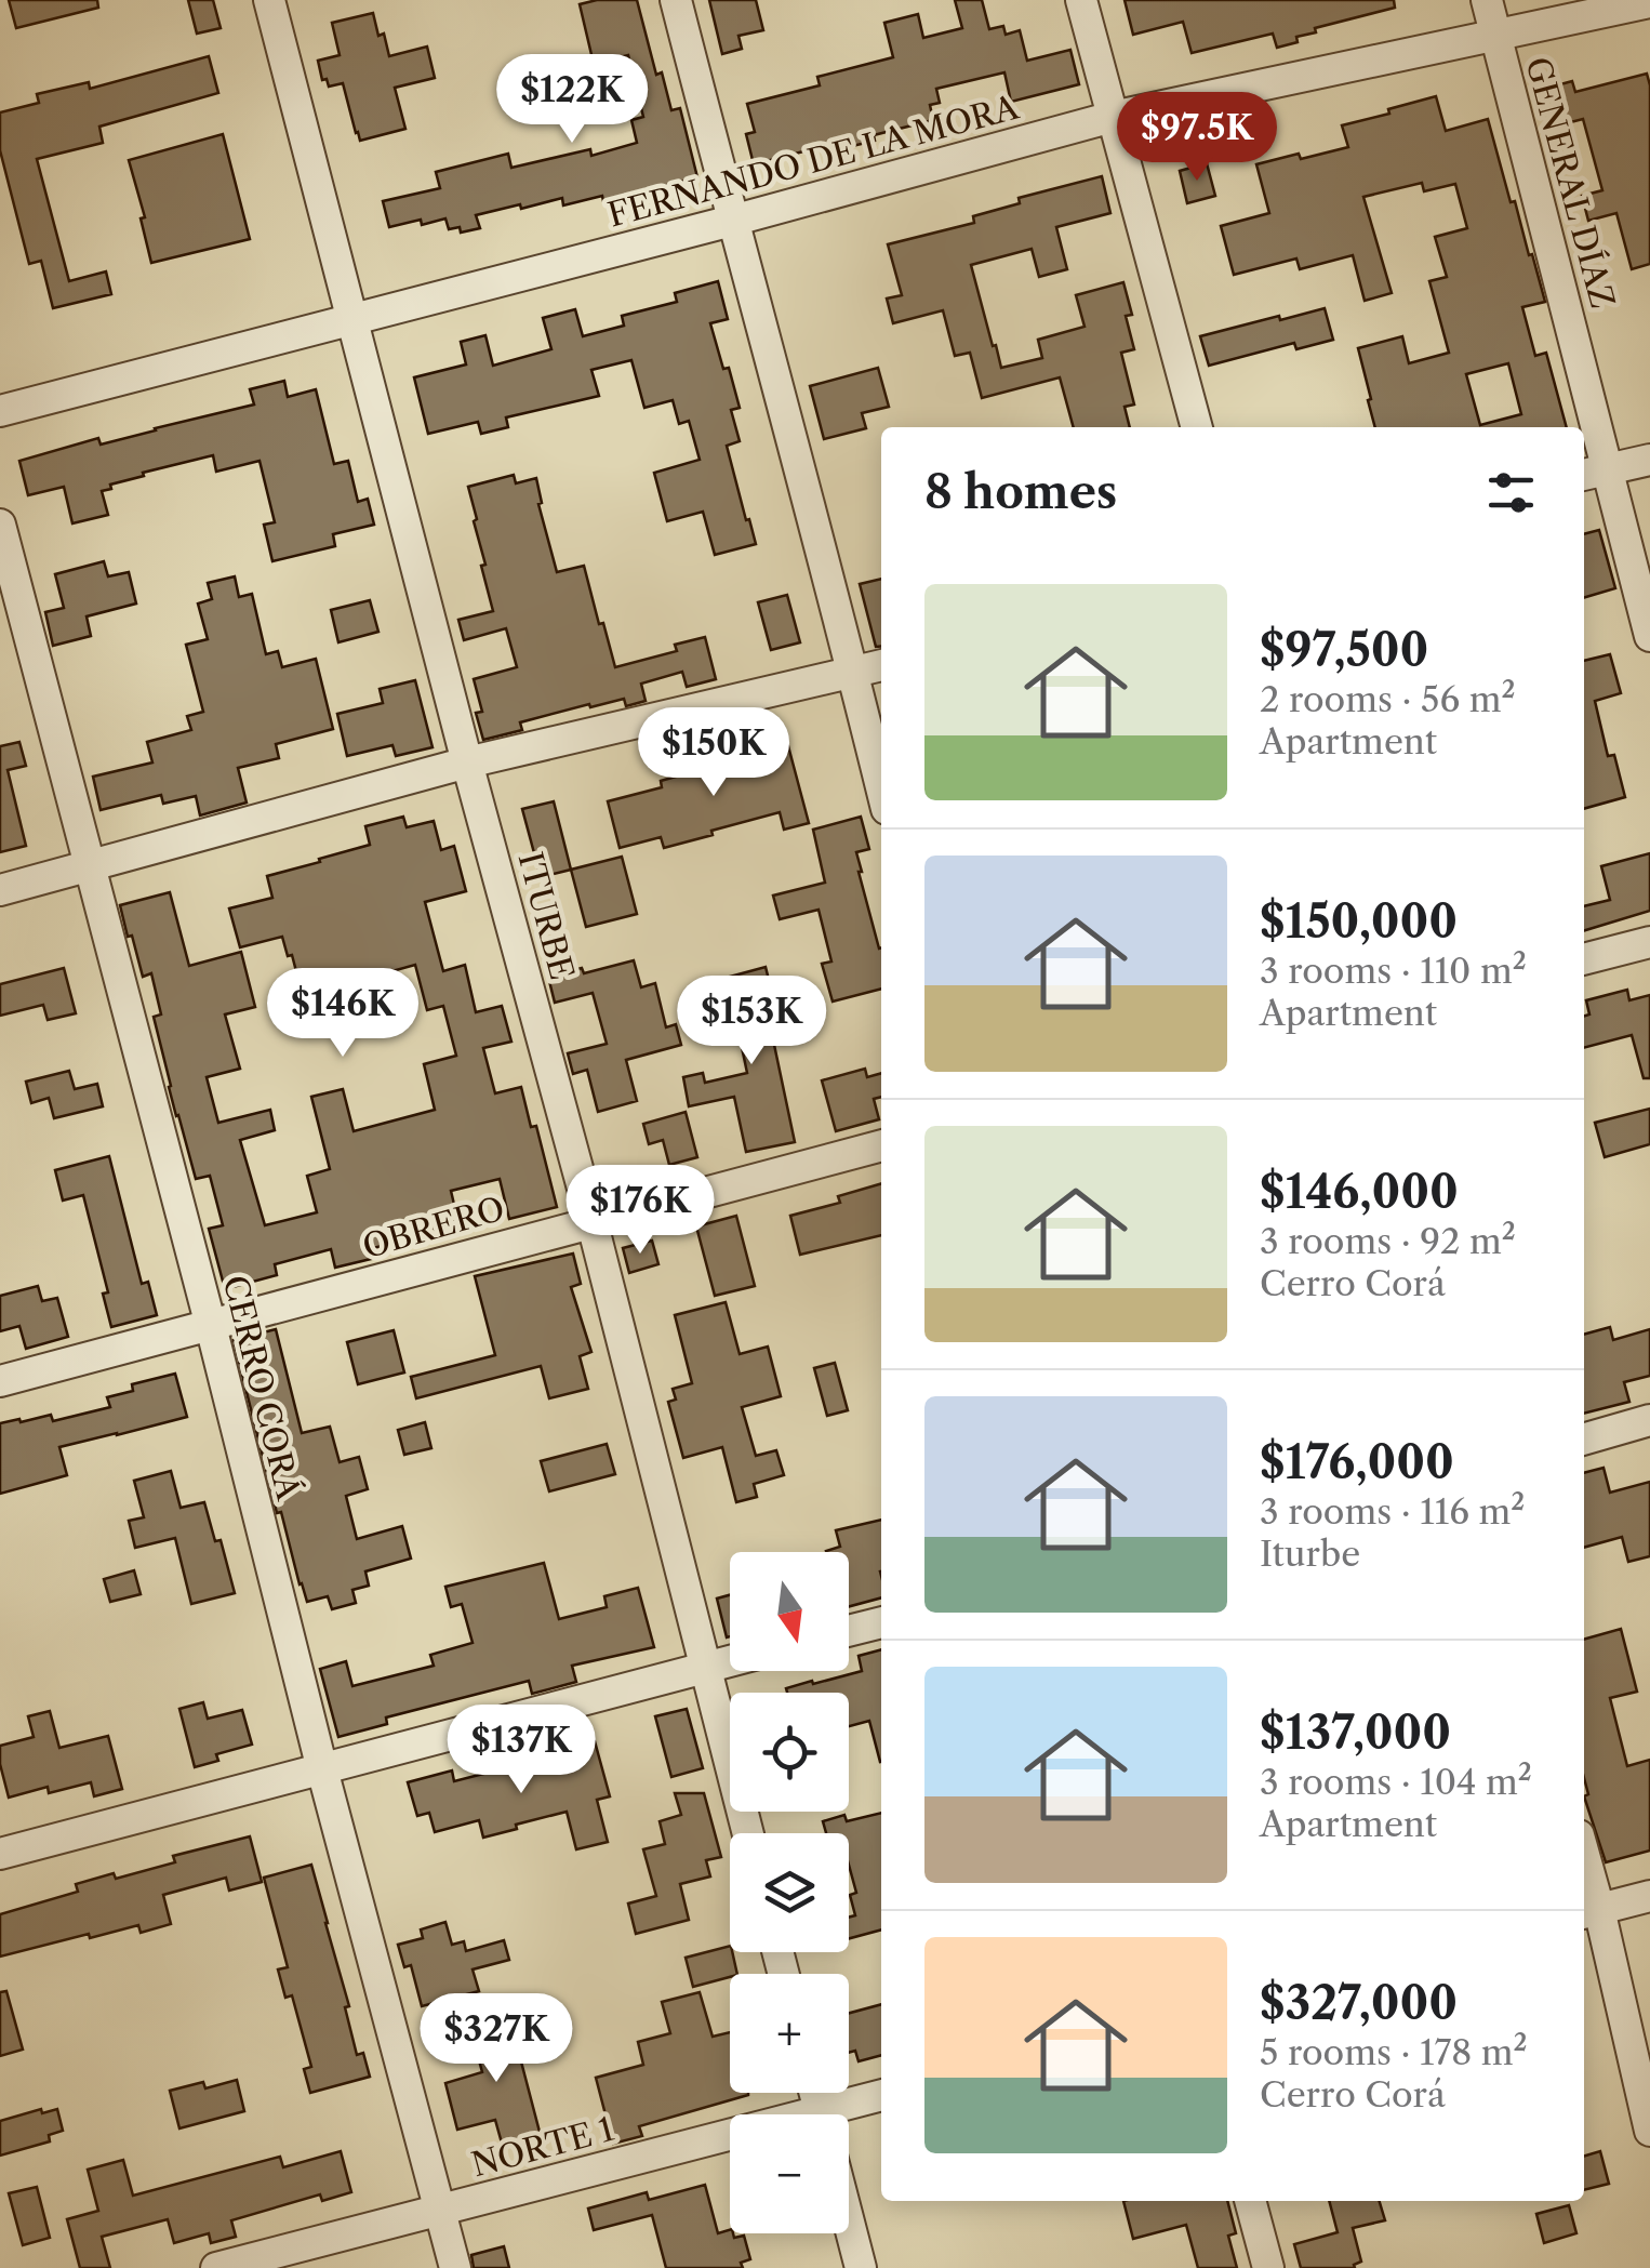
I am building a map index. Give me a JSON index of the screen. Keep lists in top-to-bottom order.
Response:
{
  "streets": {
    "street": [
      "FERNANDO DE LA MORA",
      "GENERAL DÍAZ",
      "ITURBE",
      "OBRERO",
      "CERRO CORÁ",
      "NORTE 1"
    ]
  },
  "crossings": [
    ["FERNANDO DE LA MORA", "GENERAL DÍAZ"],
    ["FERNANDO DE LA MORA", "ITURBE"],
    ["ITURBE", "OBRERO"],
    ["OBRERO", "CERRO CORÁ"],
    ["CERRO CORÁ", "NORTE 1"]
  ],
  "north": "bottom",
  "page": {
    "price": [
      "$122K",
      "$97.5K",
      "$150K",
      "$146K",
      "$153K",
      "$176K",
      "$137K",
      "$327K"
    ],
    "heading": "8 homes",
    "list": [
      {
        "name": "$97,500",
        "note": "2 rooms · 56 m² · Apartment"
      },
      {
        "name": "$150,000",
        "note": "3 rooms · 110 m² · Apartment"
      },
      {
        "name": "$146,000",
        "note": "3 rooms · 92 m² · Cerro Corá"
      },
      {
        "name": "$176,000",
        "note": "3 rooms · 116 m² · Iturbe"
      },
      {
        "name": "$137,000",
        "note": "3 rooms · 104 m² · Apartment"
      },
      {
        "name": "$327,000",
        "note": "5 rooms · 178 m² · Cerro Corá"
      }
    ],
    "map_buttons": ["+", "−"]
  }
}
